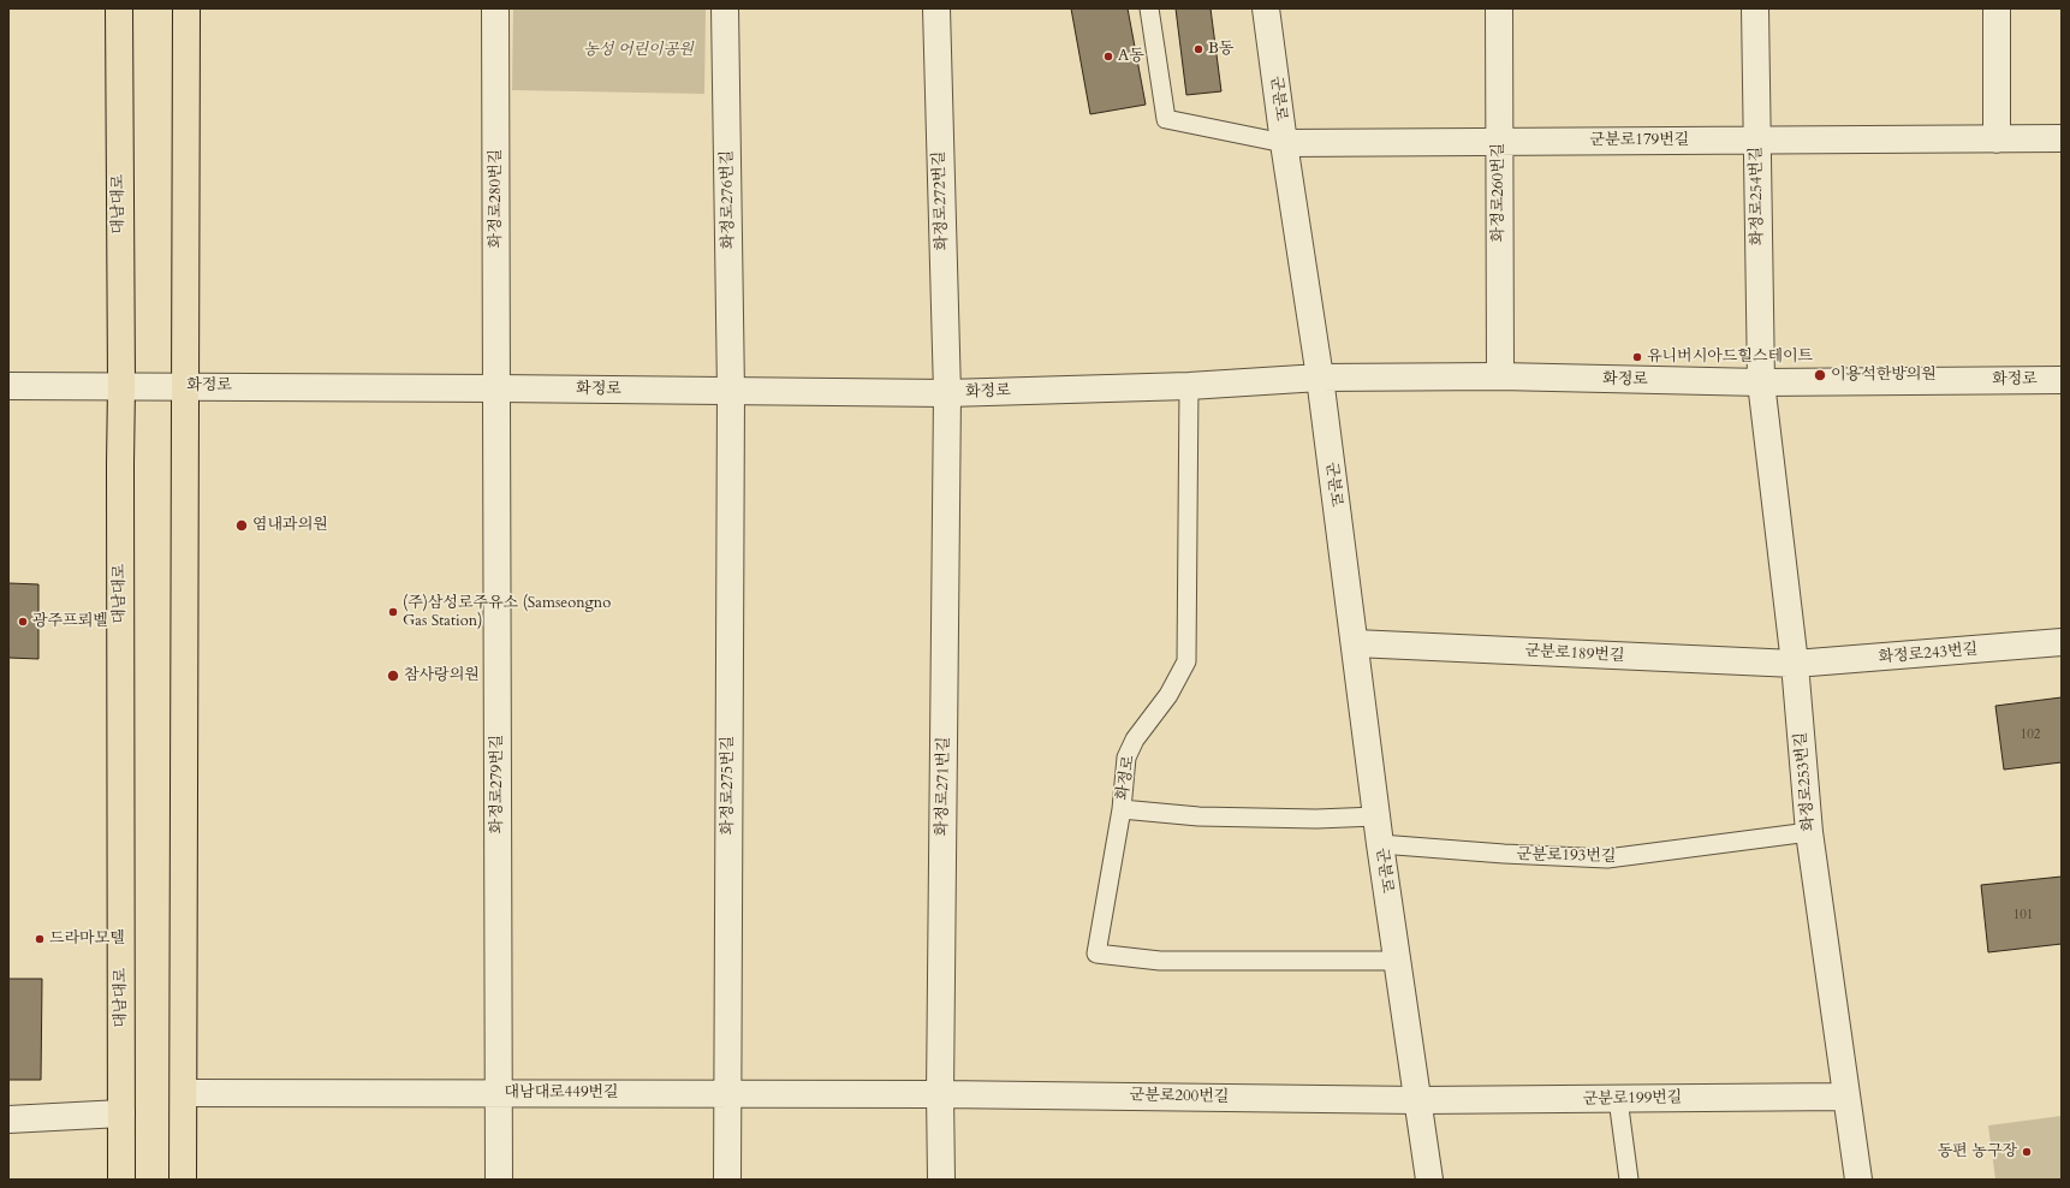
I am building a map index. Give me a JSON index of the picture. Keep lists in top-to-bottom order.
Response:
{
  "streets": {
    "main road": ["대남대로"],
    "street": [
      "군분로",
      "군분로179번길",
      "화정로260번길",
      "화정로254번길",
      "화정로280번길",
      "화정로276번길",
      "화정로272번길",
      "화정로",
      "군분로189번길",
      "화정로243번길",
      "화정로253번길",
      "화정로279번길",
      "화정로275번길",
      "화정로271번길",
      "대남대로449번길",
      "군분로200번길",
      "군분로199번길"
    ],
    "lane": ["군분로193번길"]
  },
  "crossings": [
    ["군분로", "군분로179번길"],
    ["군분로", "화정로"],
    ["군분로", "군분로189번길"],
    ["군분로", "군분로193번길"],
    ["군분로", "군분로200번길"],
    ["군분로", "군분로199번길"],
    ["군분로179번길", "화정로260번길"],
    ["군분로179번길", "화정로254번길"],
    ["화정로260번길", "화정로"],
    ["화정로254번길", "화정로"],
    ["화정로254번길", "화정로253번길"],
    ["화정로280번길", "화정로"],
    ["화정로280번길", "화정로279번길"],
    ["화정로276번길", "화정로"],
    ["화정로276번길", "화정로275번길"],
    ["화정로272번길", "화정로"],
    ["화정로272번길", "화정로271번길"],
    ["대남대로", "화정로"],
    ["화정로", "화정로253번길"],
    ["화정로", "화정로279번길"],
    ["화정로", "화정로275번길"],
    ["화정로", "화정로271번길"],
    ["군분로189번길", "화정로243번길"],
    ["군분로189번길", "화정로253번길"],
    ["화정로243번길", "화정로253번길"],
    ["화정로253번길", "군분로193번길"],
    ["화정로253번길", "군분로199번길"],
    ["화정로279번길", "대남대로449번길"],
    ["화정로275번길", "대남대로449번길"],
    ["화정로271번길", "대남대로449번길"],
    ["화정로271번길", "군분로200번길"],
    ["대남대로449번길", "군분로200번길"],
    ["군분로200번길", "군분로199번길"]
  ],
  "parks": ["농성 어린이공원"],
  "places": [
    "B동",
    "A동",
    "유니버시아드힐스테이트",
    "이용석한방의원",
    "염내과의원",
    "(주)삼성로주유소 (Samseongno Gas Station)",
    "광주프뢰벨",
    "참사랑의원",
    "드라마모텔",
    "동편 농구장"
  ],
  "house_numbers": ["102", "101"]
}
